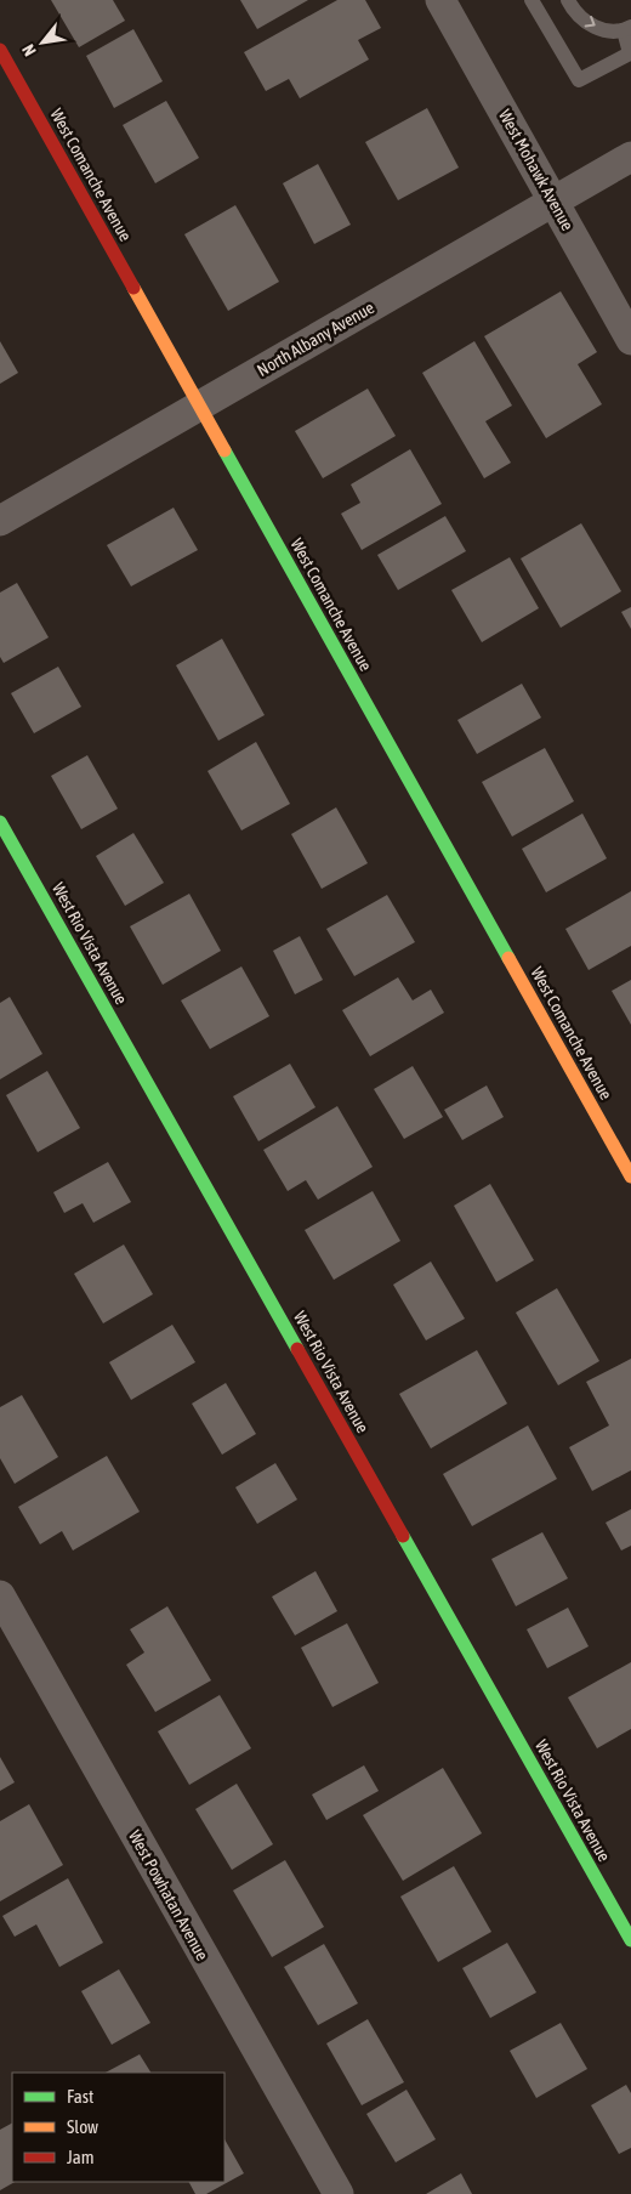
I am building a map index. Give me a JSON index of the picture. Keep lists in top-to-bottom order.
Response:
{
  "streets": {
    "street": [
      "West Mohawk Avenue",
      "West Comanche Avenue",
      "North Albany Avenue",
      "West Rio Vista Avenue",
      "West Powhatan Avenue"
    ]
  },
  "crossings": [
    ["West Mohawk Avenue", "North Albany Avenue"],
    ["West Comanche Avenue", "North Albany Avenue"]
  ],
  "legend": ["Fast", "Slow", "Jam"],
  "north": "bottom left"
}
